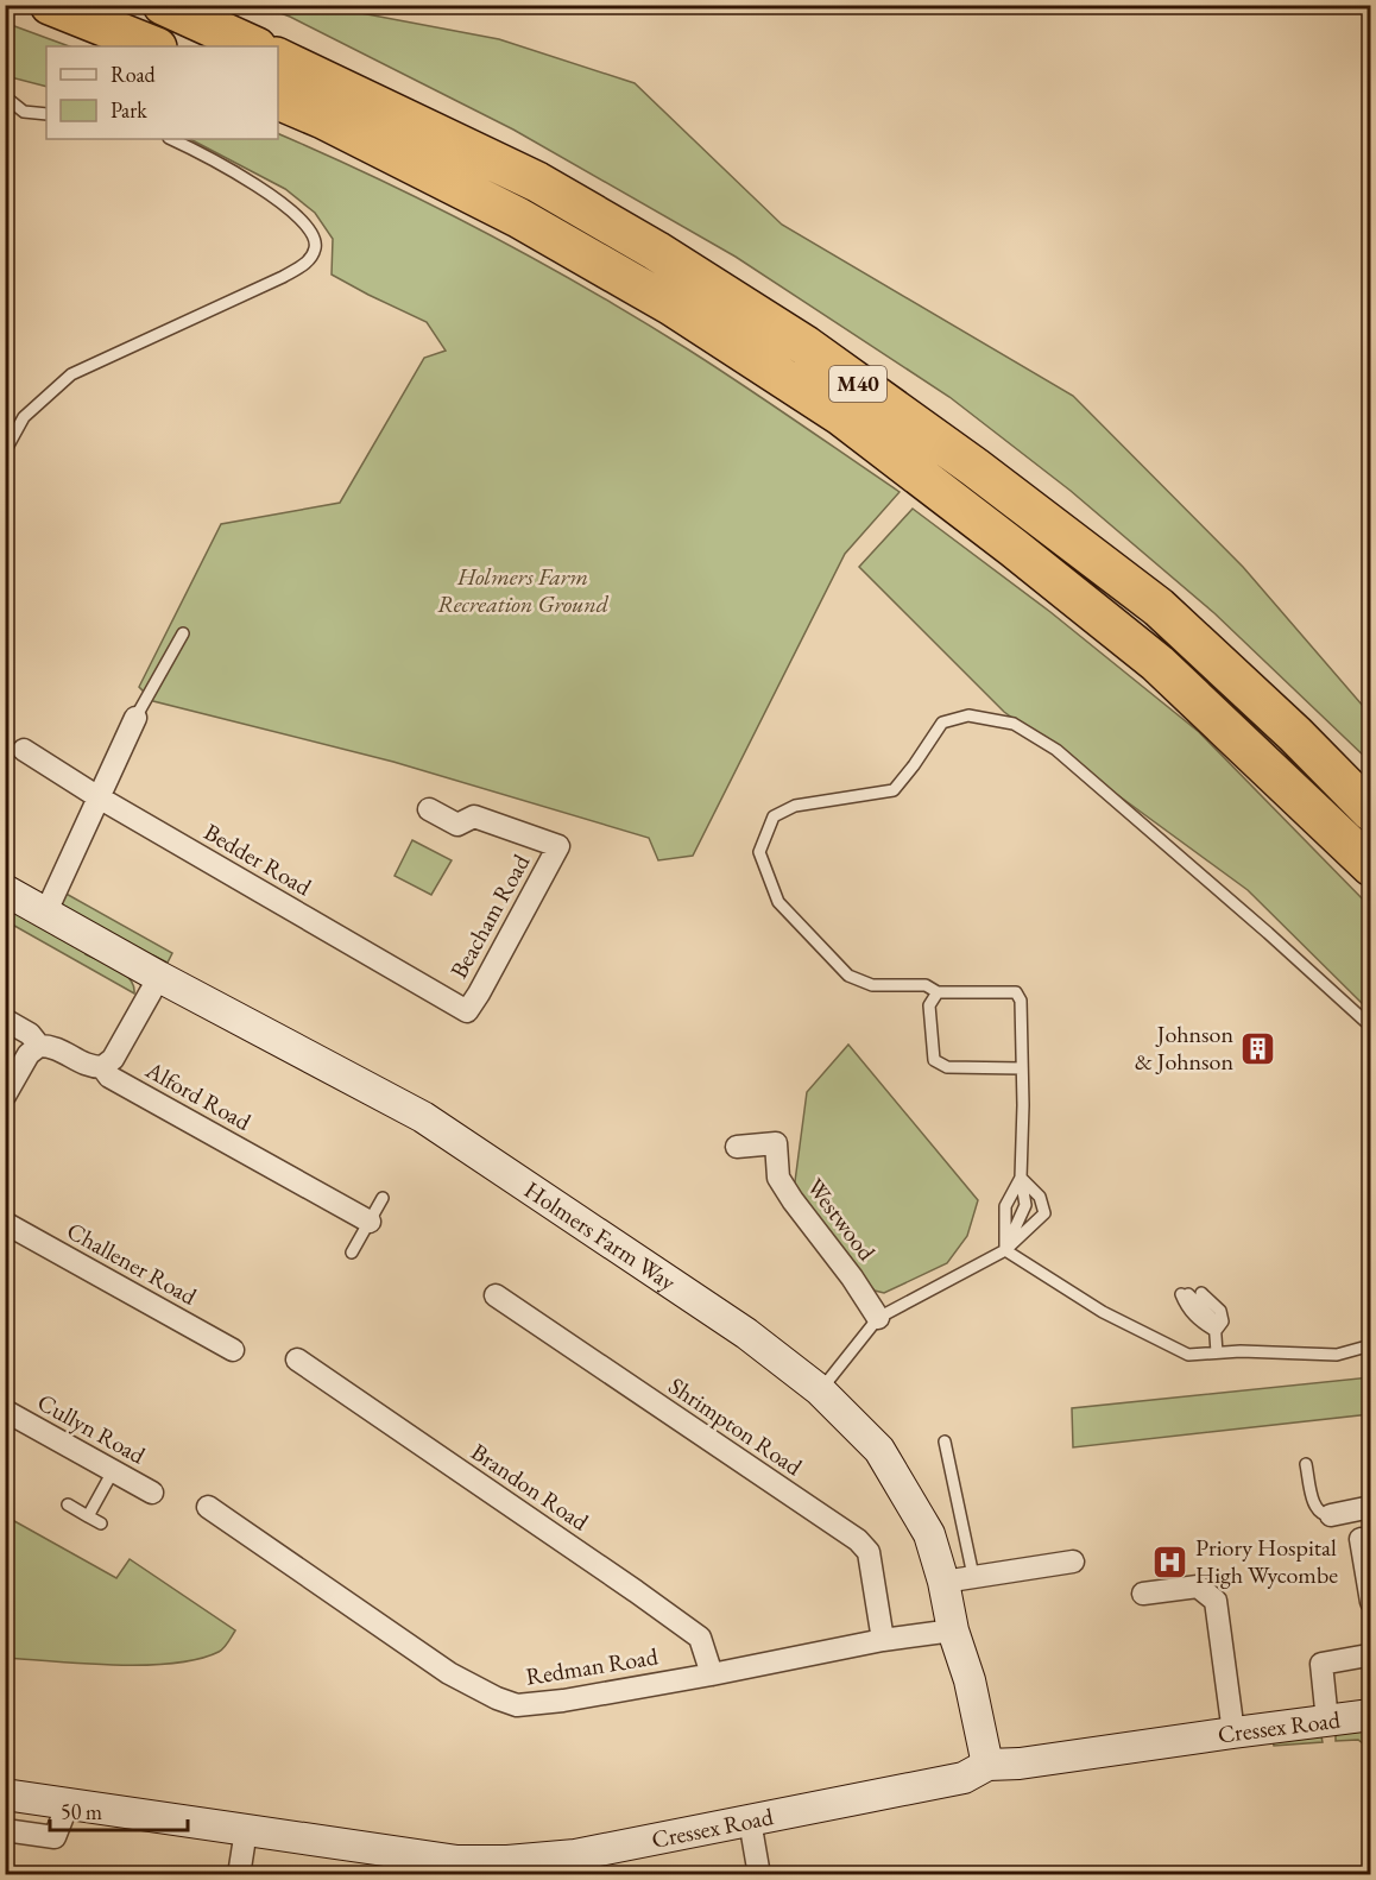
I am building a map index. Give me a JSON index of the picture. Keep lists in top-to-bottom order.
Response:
{
  "streets": {
    "highway": ["M40"],
    "street": [
      "Bedder Road",
      "Beacham Road",
      "Alford Road",
      "Westwood",
      "Holmers Farm Way",
      "Challener Road",
      "Shrimpton Road",
      "Cullyn Road",
      "Brandon Road",
      "Redman Road",
      "Cressex Road"
    ]
  },
  "crossings": [
    ["Bedder Road", "Beacham Road"],
    ["Holmers Farm Way", "Redman Road"],
    ["Holmers Farm Way", "Cressex Road"],
    ["Shrimpton Road", "Redman Road"],
    ["Brandon Road", "Redman Road"]
  ],
  "parks": ["Holmers Farm Recreation Ground"],
  "places": {
    "building": ["Johnson & Johnson"],
    "hospital": ["Priory Hospital High Wycombe"]
  },
  "legend": ["Road", "Park"],
  "scale_bar": "50 m"
}
